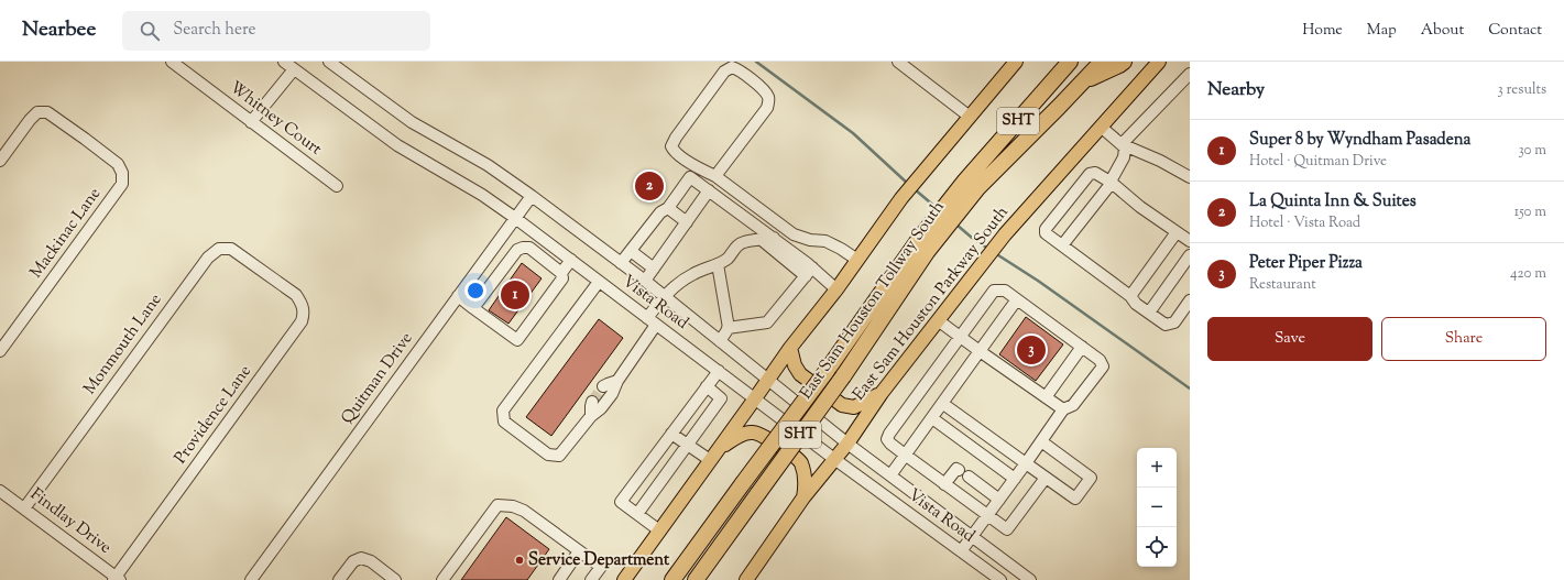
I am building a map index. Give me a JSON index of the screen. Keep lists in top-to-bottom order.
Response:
{
  "streets": {
    "highway": ["SHT", "East Sam Houston Tollway South"],
    "main road": ["East Sam Houston Parkway South"],
    "street": [
      "Whitney Court",
      "Mackinac Lane",
      "Vista Road",
      "Monmouth Lane",
      "Quitman Drive",
      "Providence Lane",
      "Findlay Drive"
    ]
  },
  "crossings": [
    ["Vista Road", "East Sam Houston Parkway South"],
    ["Vista Road", "Quitman Drive"],
    ["Monmouth Lane", "Providence Lane"],
    ["Monmouth Lane", "Findlay Drive"],
    ["Providence Lane", "Findlay Drive"]
  ],
  "places": ["Service Department"],
  "page": {
    "header": "Nearbee",
    "search": "Search here",
    "nav": [
      "Home",
      "Map",
      "About",
      "Contact"
    ],
    "heading": ["Nearby", "3 results"],
    "list": [
      {
        "mark": "1",
        "name": "Super 8 by Wyndham Pasadena",
        "note": "Hotel · Quitman Drive",
        "value": "30 m"
      },
      {
        "mark": "2",
        "name": "La Quinta Inn & Suites",
        "note": "Hotel · Vista Road",
        "value": "150 m"
      },
      {
        "mark": "3",
        "name": "Peter Piper Pizza",
        "note": "Restaurant",
        "value": "420 m"
      }
    ],
    "pins": ["2", "1", "3"],
    "buttons": ["Save", "Share"],
    "map_buttons": ["+", "−"]
  }
}
